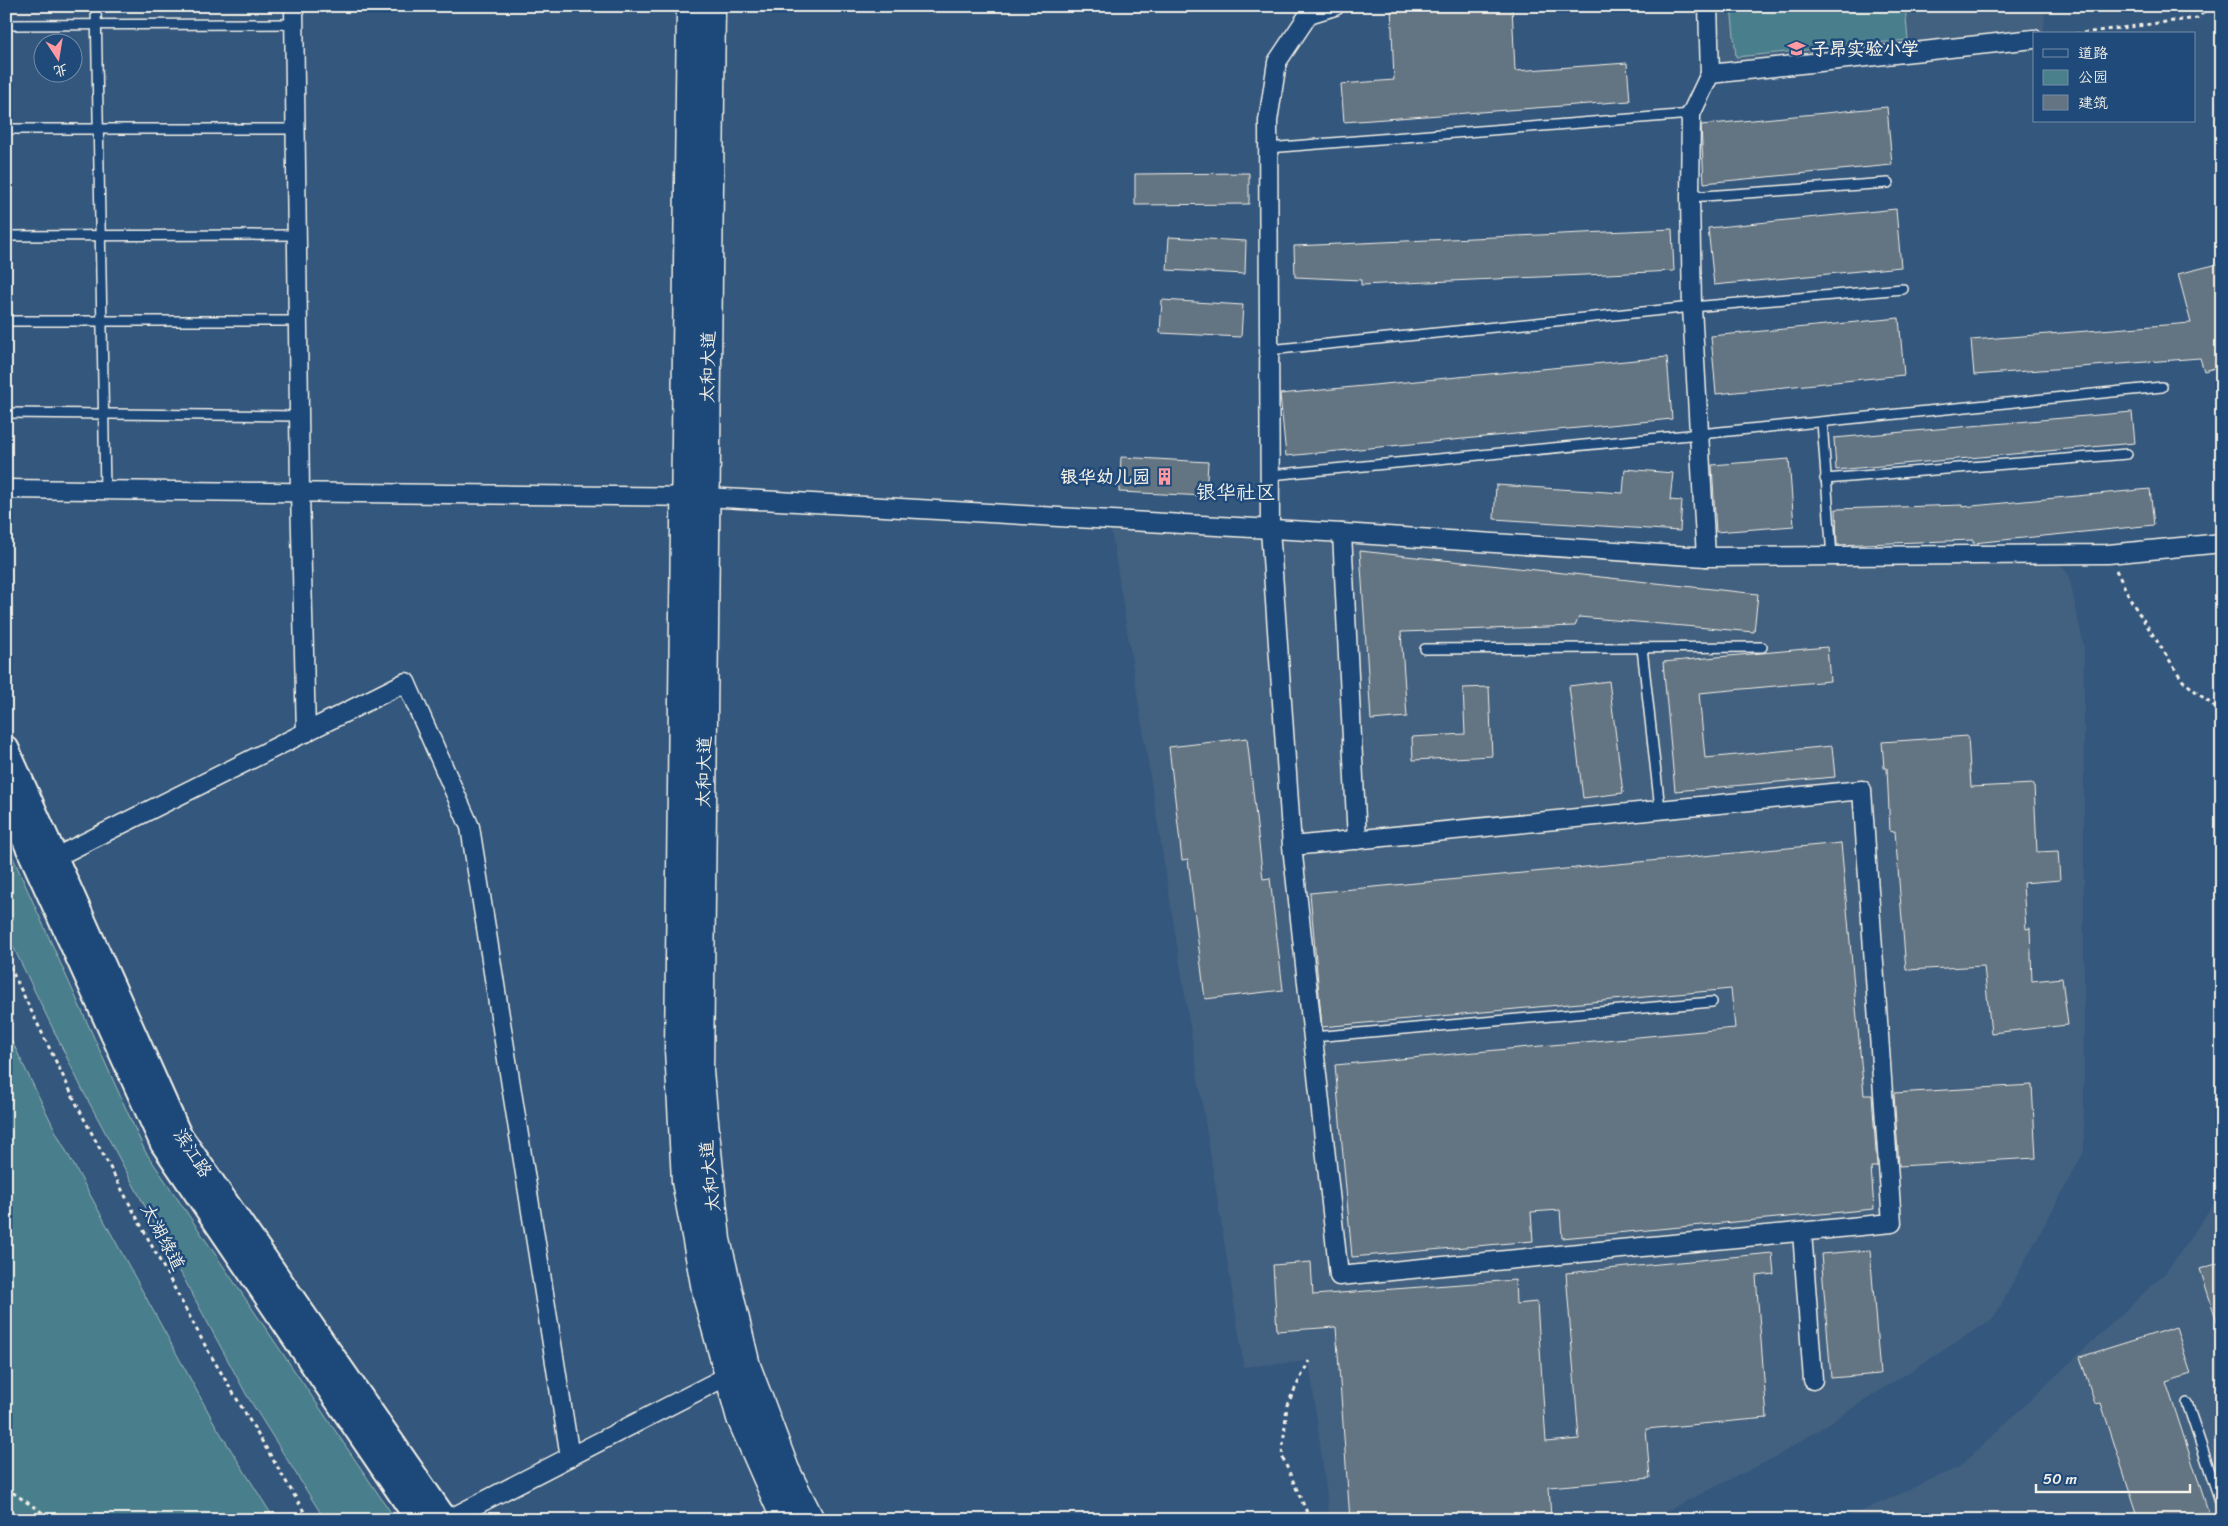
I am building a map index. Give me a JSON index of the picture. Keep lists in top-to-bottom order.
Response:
{
  "streets": {
    "main road": ["太和大道"],
    "street": ["滨江路"],
    "path": ["太湖绿道"]
  },
  "districts": ["银华社区"],
  "places": {
    "school or university": ["子昂实验小学"],
    "building": ["银华幼儿园"]
  },
  "legend": ["道路", "公园", "建筑"],
  "scale_bar": "50 m",
  "north": "bottom"
}
